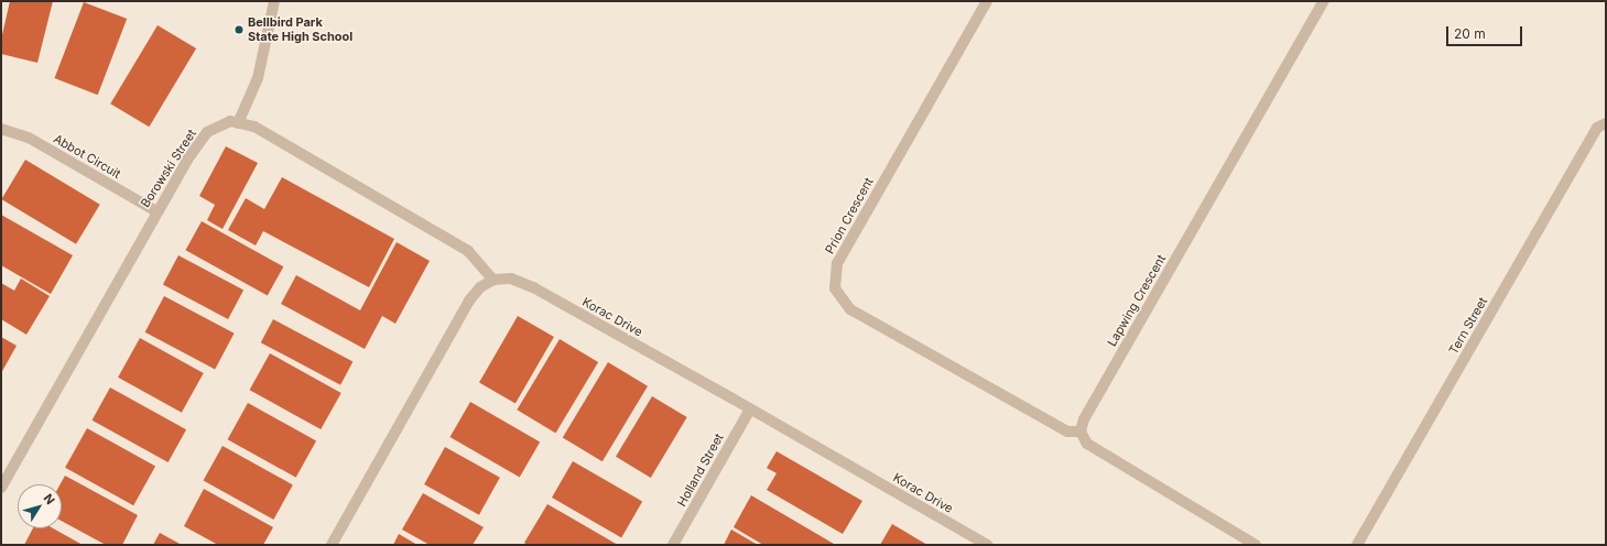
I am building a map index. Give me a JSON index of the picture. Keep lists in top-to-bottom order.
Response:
{
  "streets": {
    "street": [
      "Abbot Circuit",
      "Borowski Street",
      "Prion Crescent",
      "Lapwing Crescent",
      "Korac Drive",
      "Tern Street",
      "Holland Street"
    ]
  },
  "crossings": [
    ["Abbot Circuit", "Borowski Street"],
    ["Borowski Street", "Korac Drive"],
    ["Prion Crescent", "Lapwing Crescent"],
    ["Korac Drive", "Holland Street"]
  ],
  "places": ["Bellbird Park State High School"],
  "scale_bar": "20 m",
  "north": "top right"
}
